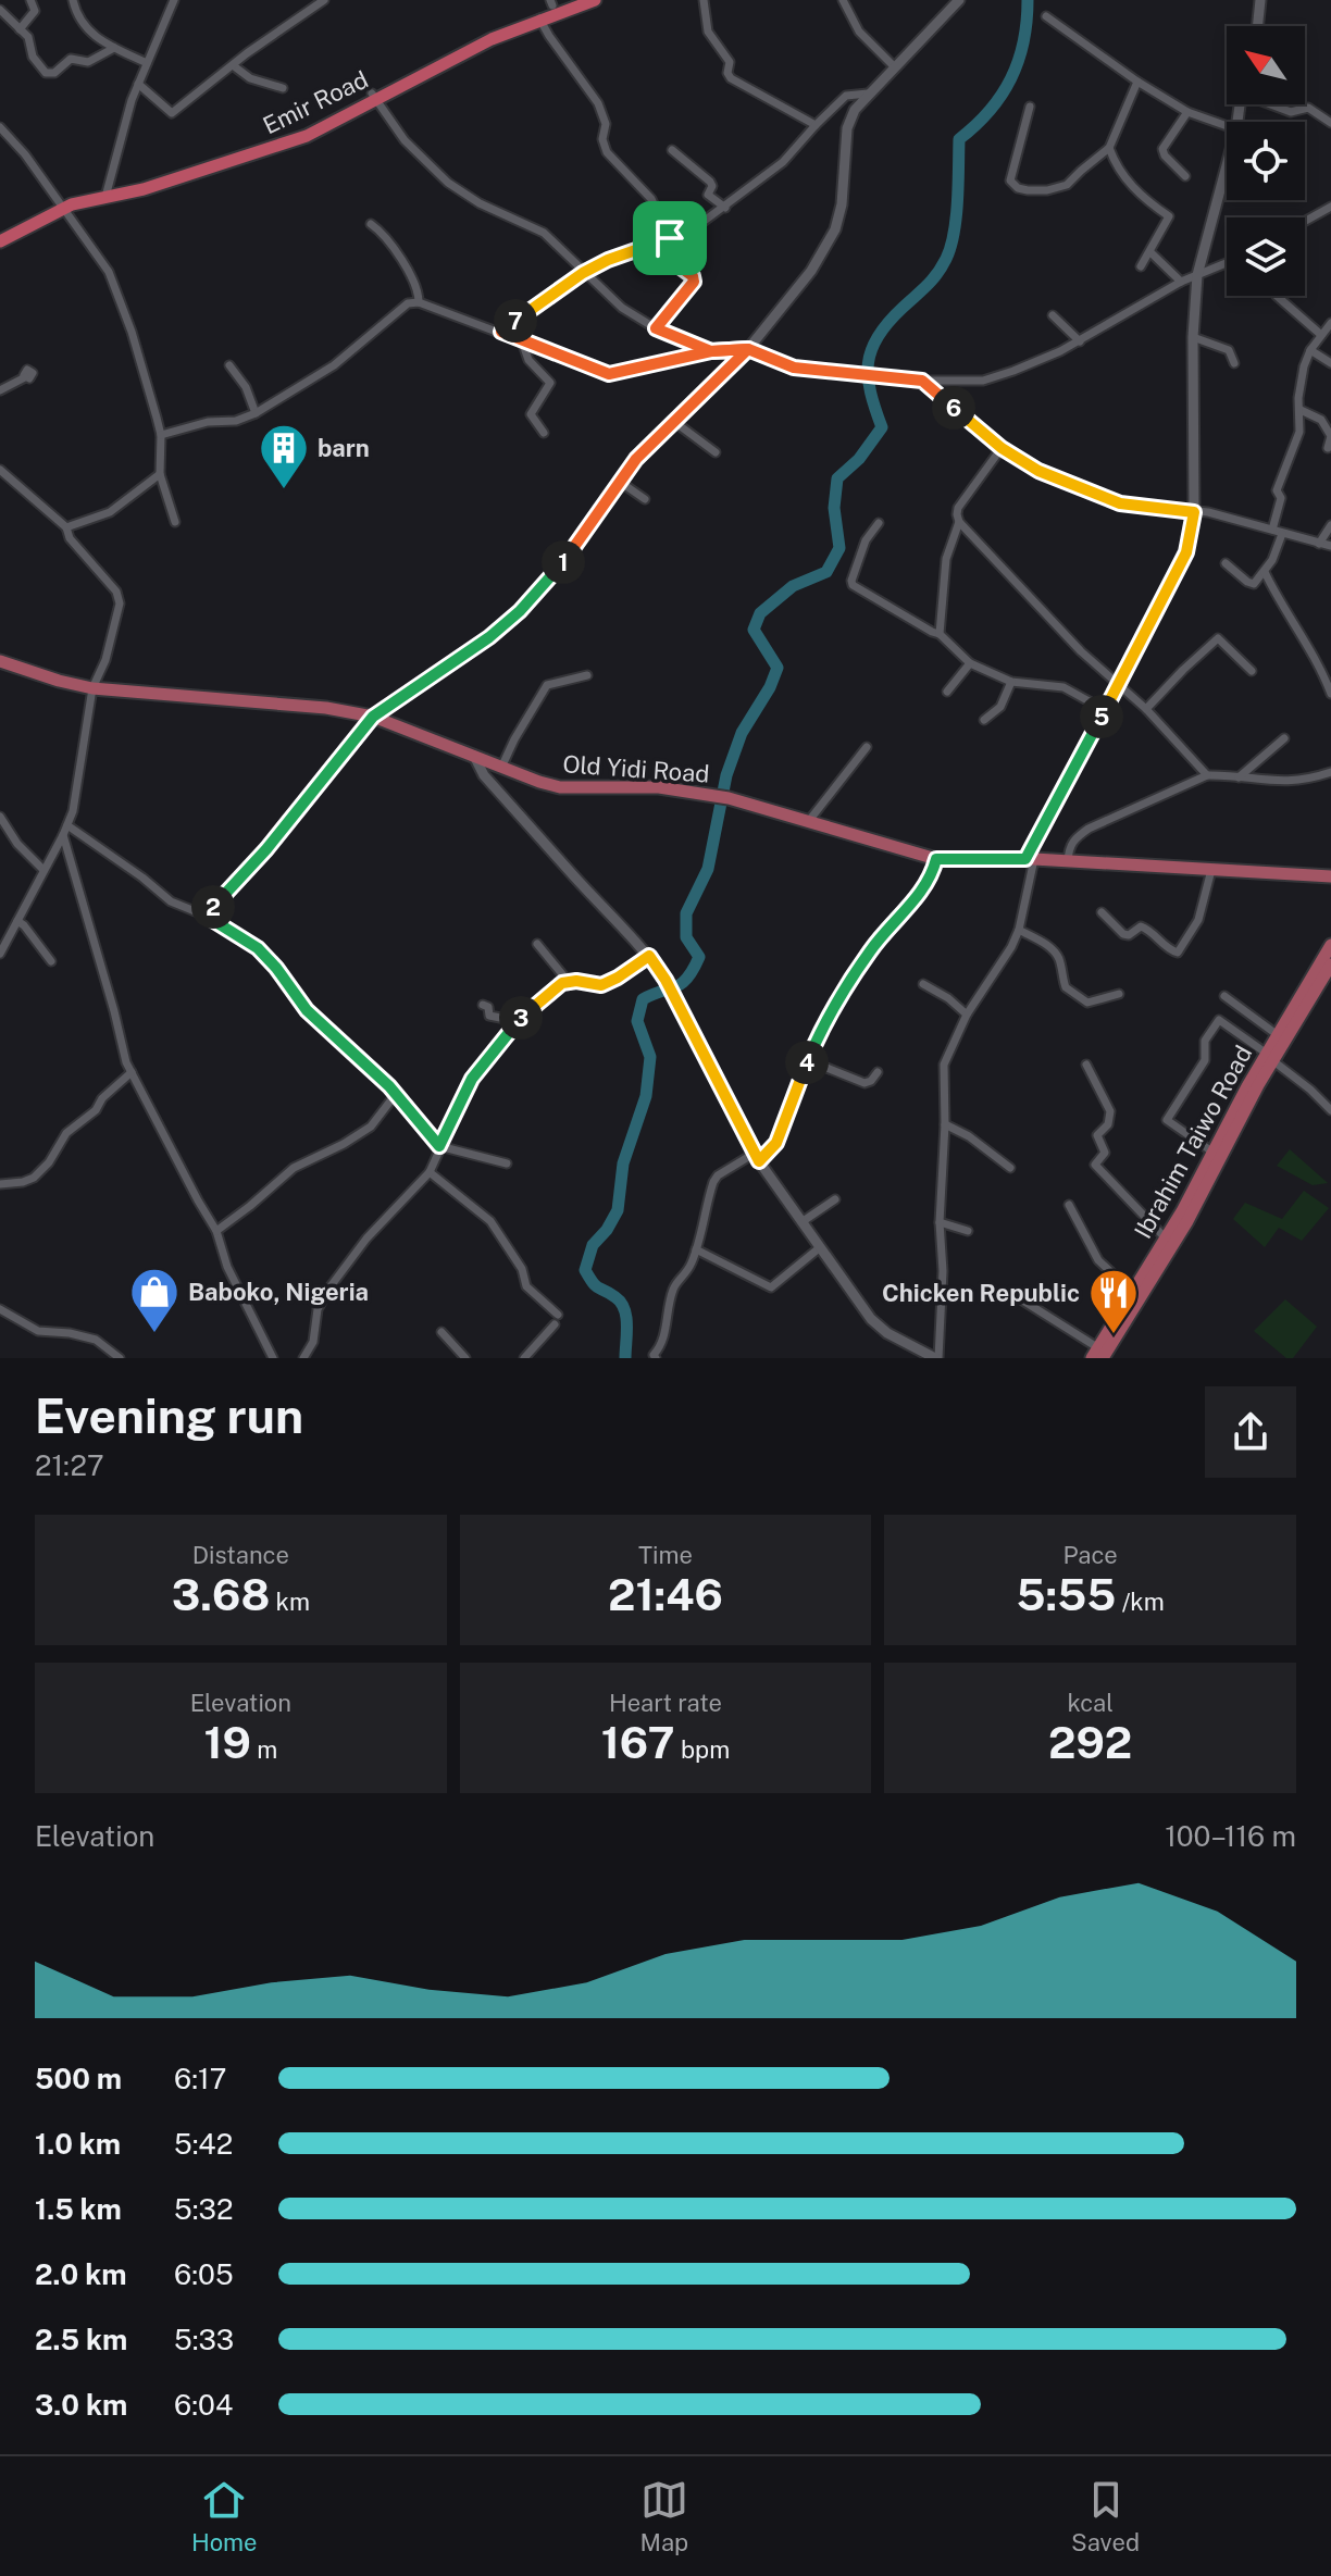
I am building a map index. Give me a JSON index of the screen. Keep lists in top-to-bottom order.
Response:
{
  "streets": {
    "highway": ["Emir Road"],
    "main road": ["Old Yidi Road", "Ibrahim Taiwo Road"]
  },
  "places": {
    "building": ["barn"],
    "shop": ["Baboko, Nigeria"],
    "restaurant": ["Chicken Republic"]
  },
  "north": "top left",
  "page": {
    "pins": [
      "7",
      "6",
      "1",
      "5",
      "2",
      "3",
      "4"
    ],
    "heading": ["Evening run", "21:27"],
    "stats": [
      ["Distance", "3.68 km"],
      ["Time", "21:46"],
      ["Pace", "5:55 /km"],
      ["Elevation", "19 m"],
      ["Heart rate", "167 bpm"],
      ["kcal", "292"]
    ],
    "chart": ["Elevation", "100–116 m"],
    "list": [
      {
        "name": "500 m",
        "note": "6:17"
      },
      {
        "name": "1.0 km",
        "note": "5:42"
      },
      {
        "name": "1.5 km",
        "note": "5:32"
      },
      {
        "name": "2.0 km",
        "note": "6:05"
      },
      {
        "name": "2.5 km",
        "note": "5:33"
      },
      {
        "name": "3.0 km",
        "note": "6:04"
      }
    ],
    "tabs": ["Home", "Map", "Saved"]
  }
}
